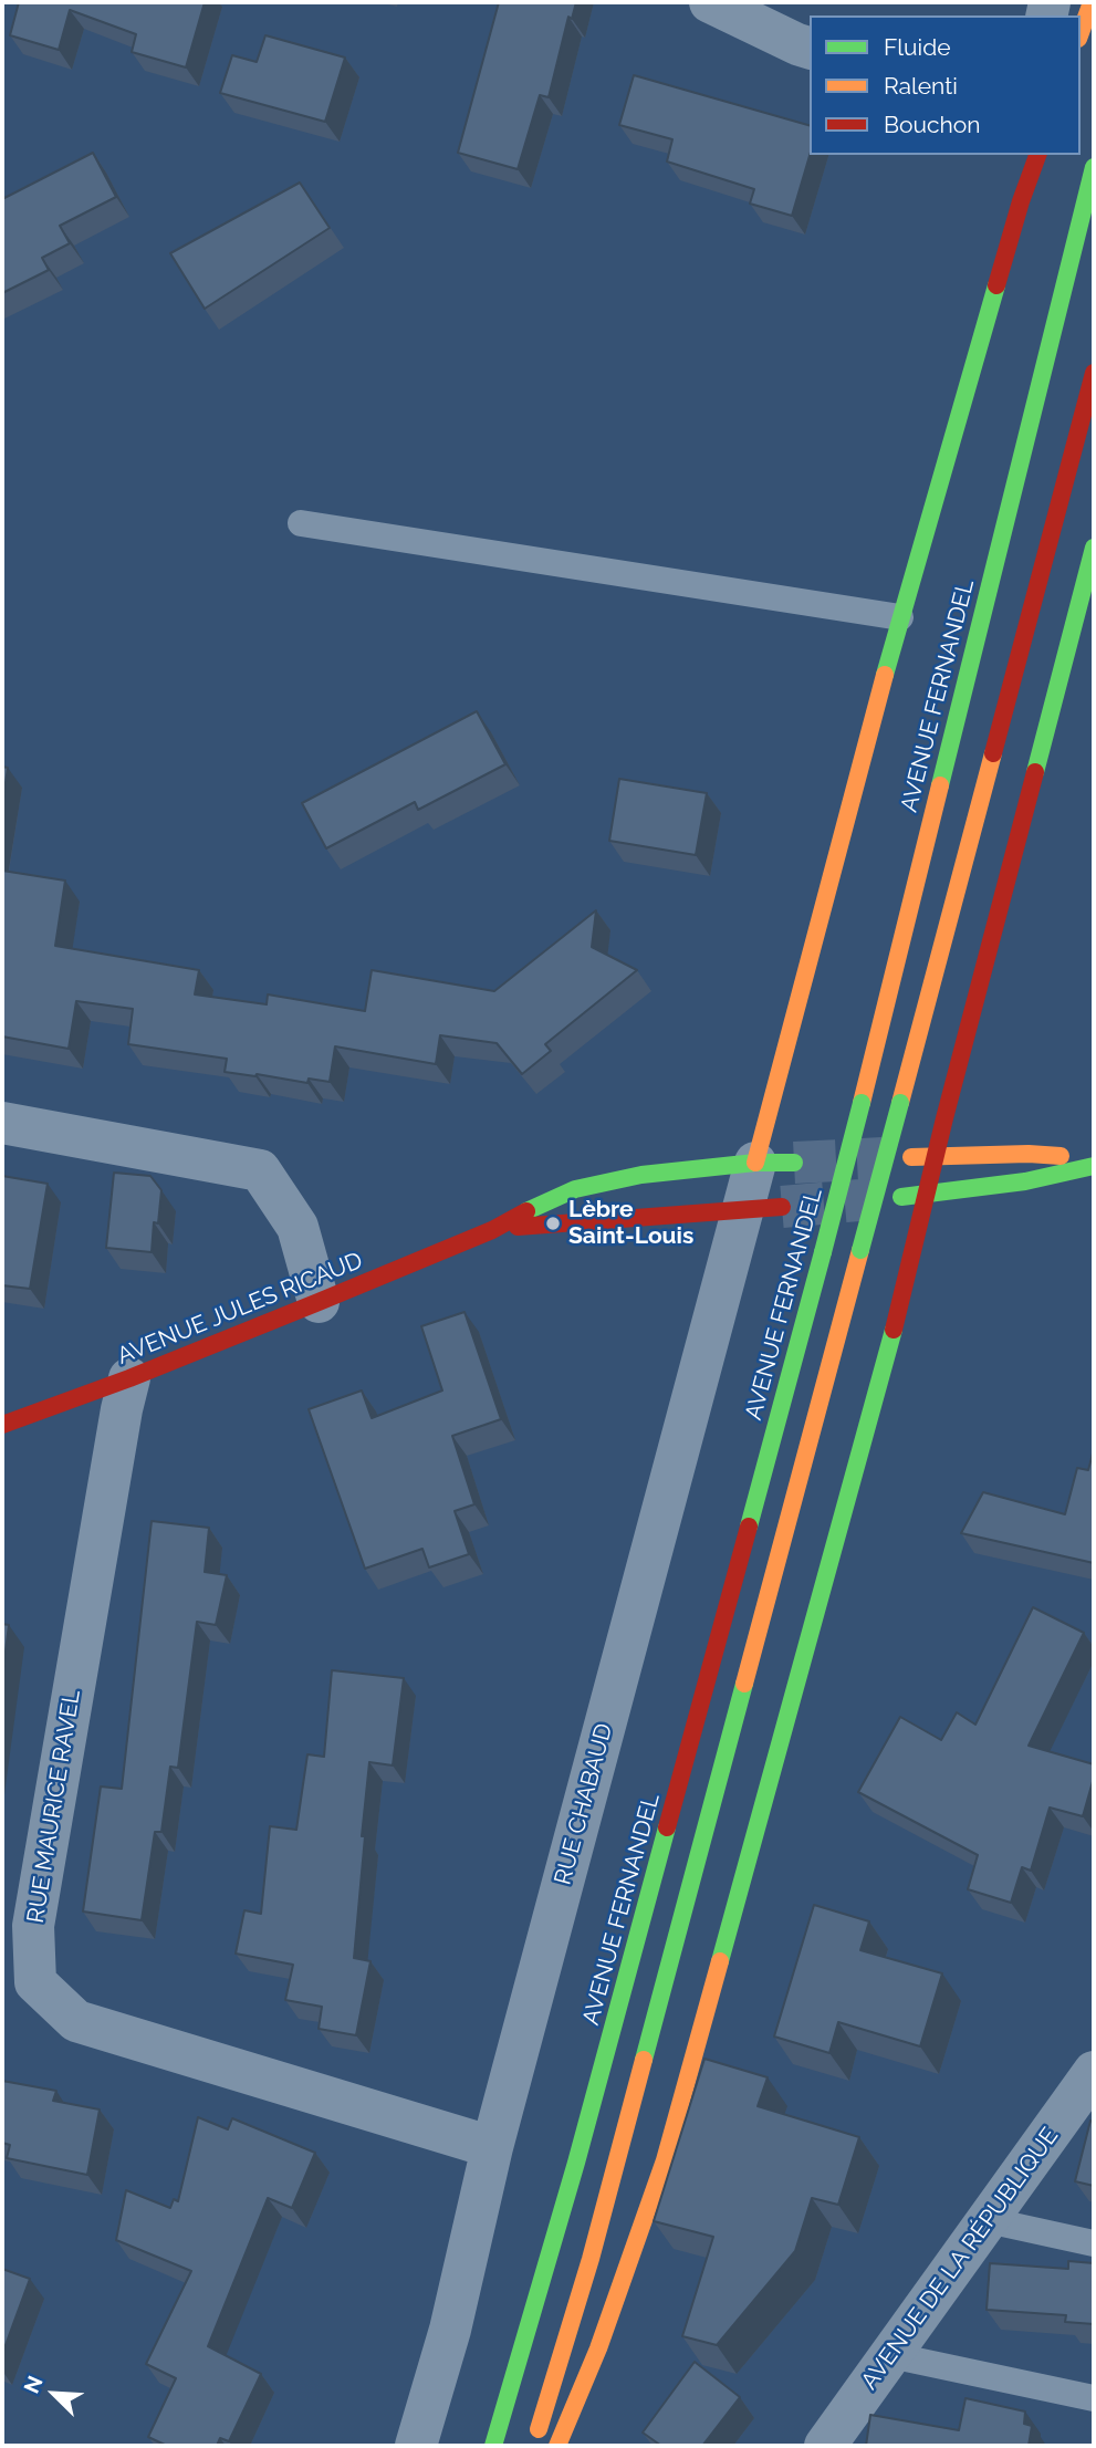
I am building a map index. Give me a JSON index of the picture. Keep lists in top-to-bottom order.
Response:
{
  "streets": {
    "main road": ["AVENUE FERNANDEL", "AVENUE JULES RICAUD"],
    "street": ["RUE CHABAUD", "RUE MAURICE RAVEL", "AVENUE DE LA RÉPUBLIQUE"]
  },
  "crossings": [
    ["AVENUE JULES RICAUD", "RUE CHABAUD"],
    ["AVENUE JULES RICAUD", "RUE MAURICE RAVEL"],
    ["RUE CHABAUD", "RUE MAURICE RAVEL"]
  ],
  "places": ["Lèbre Saint-Louis"],
  "legend": ["Fluide", "Ralenti", "Bouchon"],
  "north": "top left"
}
